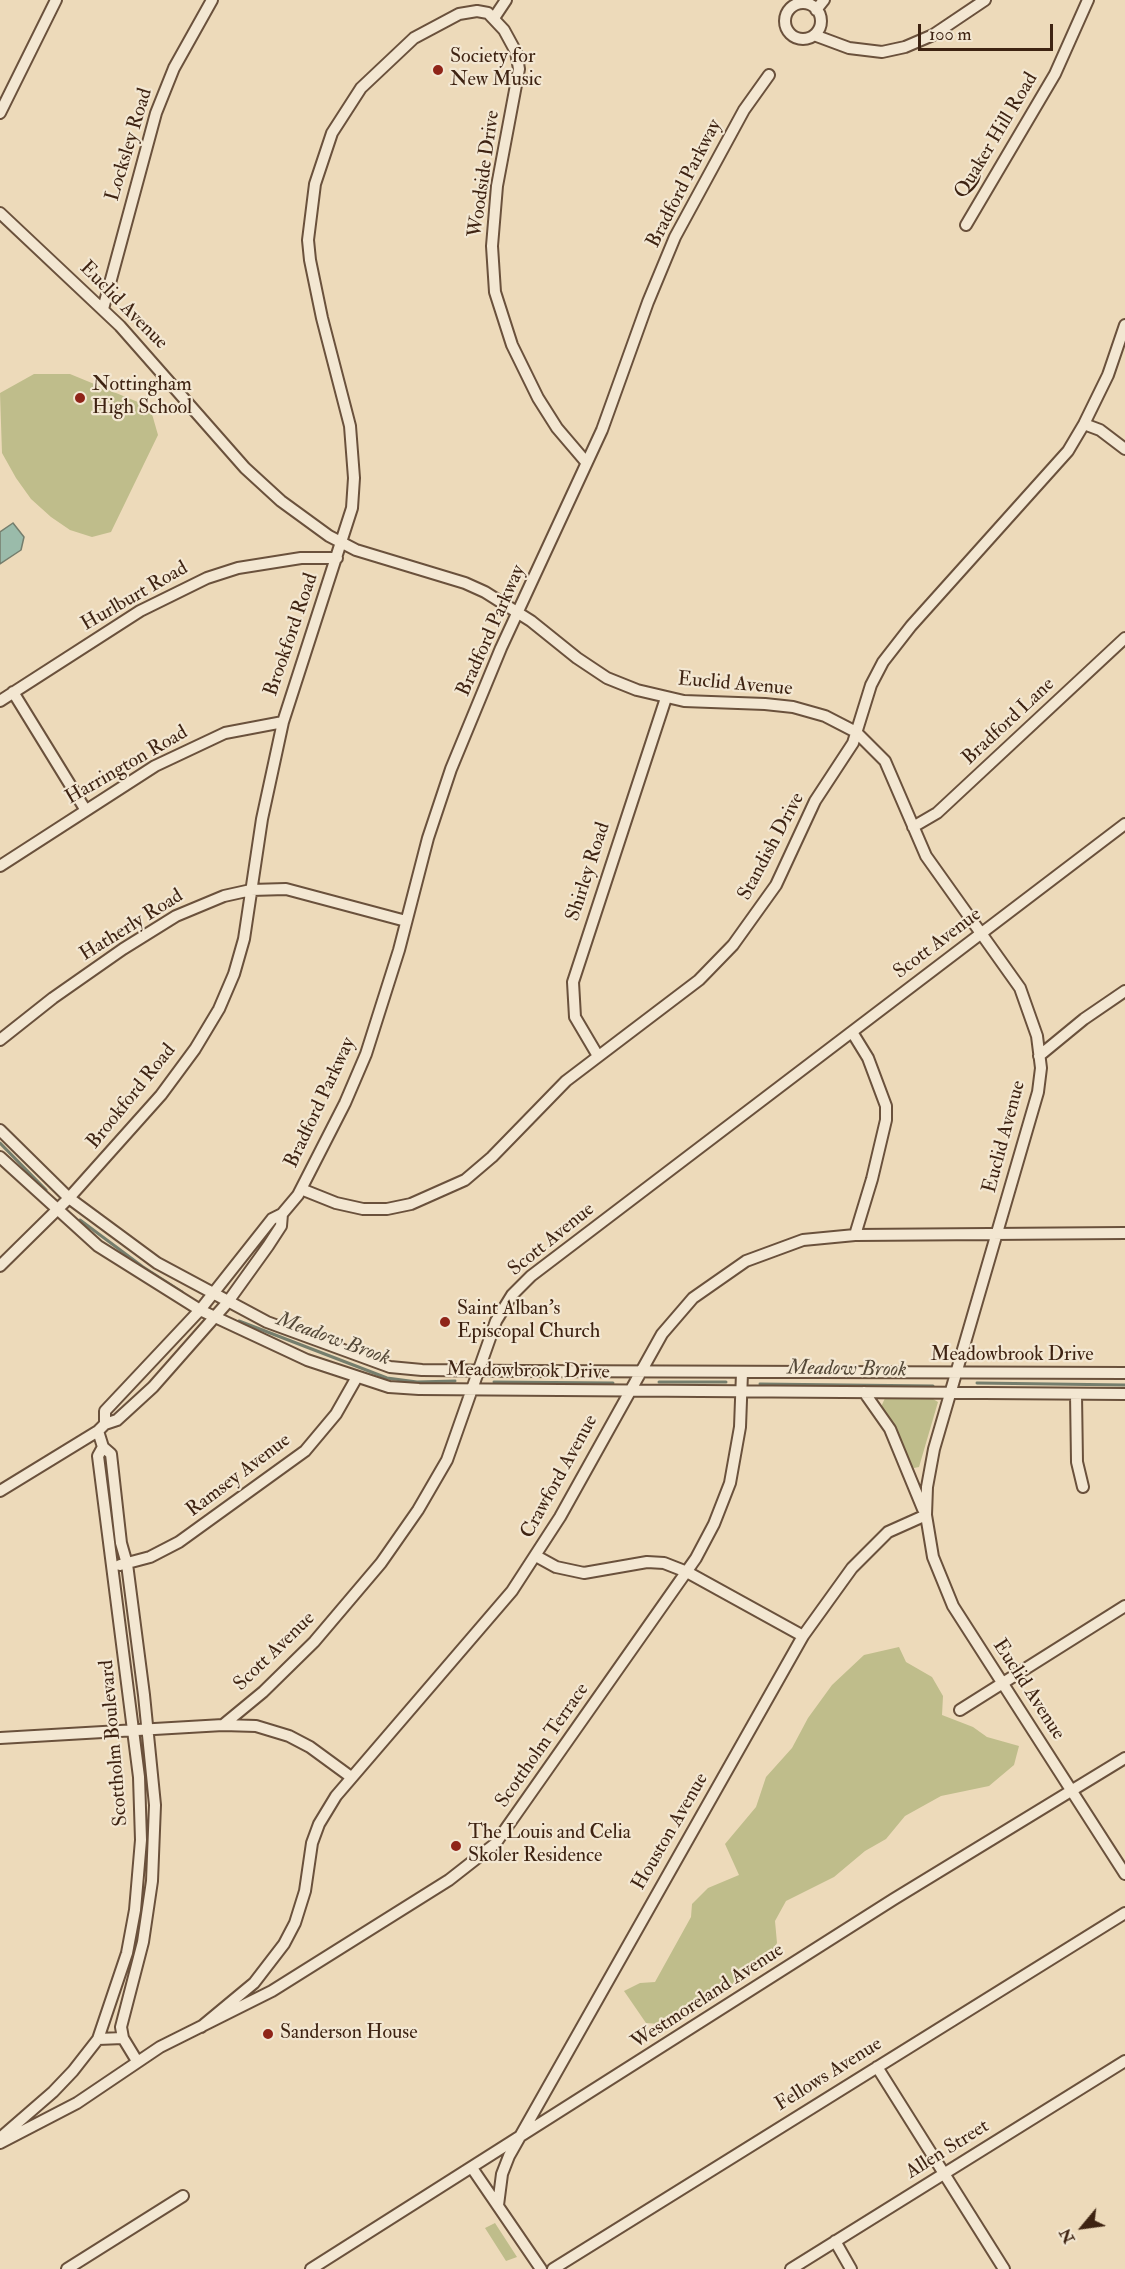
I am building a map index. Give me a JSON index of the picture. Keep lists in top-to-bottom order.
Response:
{
  "streets": {
    "street": [
      "Quaker Hill Road",
      "Locksley Road",
      "Woodside Drive",
      "Bradford Parkway",
      "Euclid Avenue",
      "Hurlburt Road",
      "Brookford Road",
      "Bradford Lane",
      "Harrington Road",
      "Standish Drive",
      "Shirley Road",
      "Hatherly Road",
      "Scott Avenue",
      "Meadowbrook Drive",
      "Ramsey Avenue",
      "Crawford Avenue",
      "Scottholm Boulevard",
      "Scottholm Terrace",
      "Houston Avenue",
      "Westmoreland Avenue",
      "Fellows Avenue",
      "Allen Street"
    ]
  },
  "crossings": [
    ["Locksley Road", "Euclid Avenue"],
    ["Woodside Drive", "Bradford Parkway"],
    ["Bradford Parkway", "Euclid Avenue"],
    ["Bradford Parkway", "Standish Drive"],
    ["Bradford Parkway", "Hatherly Road"],
    ["Bradford Parkway", "Meadowbrook Drive"],
    ["Bradford Parkway", "Scottholm Boulevard"],
    ["Euclid Avenue", "Brookford Road"],
    ["Euclid Avenue", "Bradford Lane"],
    ["Euclid Avenue", "Standish Drive"],
    ["Euclid Avenue", "Shirley Road"],
    ["Euclid Avenue", "Scott Avenue"],
    ["Euclid Avenue", "Meadowbrook Drive"],
    ["Euclid Avenue", "Crawford Avenue"],
    ["Euclid Avenue", "Houston Avenue"],
    ["Euclid Avenue", "Westmoreland Avenue"],
    ["Hurlburt Road", "Brookford Road"],
    ["Brookford Road", "Harrington Road"],
    ["Brookford Road", "Hatherly Road"],
    ["Brookford Road", "Meadowbrook Drive"],
    ["Standish Drive", "Shirley Road"],
    ["Scott Avenue", "Meadowbrook Drive"],
    ["Meadowbrook Drive", "Ramsey Avenue"],
    ["Meadowbrook Drive", "Crawford Avenue"],
    ["Meadowbrook Drive", "Scottholm Terrace"],
    ["Ramsey Avenue", "Scottholm Boulevard"],
    ["Crawford Avenue", "Scottholm Terrace"],
    ["Houston Avenue", "Westmoreland Avenue"]
  ],
  "water": ["Meadow Brook"],
  "places": [
    "Society for New Music",
    "Nottingham High School",
    "Saint Alban's Episcopal Church",
    "The Louis and Celia Skoler Residence",
    "Sanderson House"
  ],
  "scale_bar": "100 m",
  "north": "bottom left"
}
